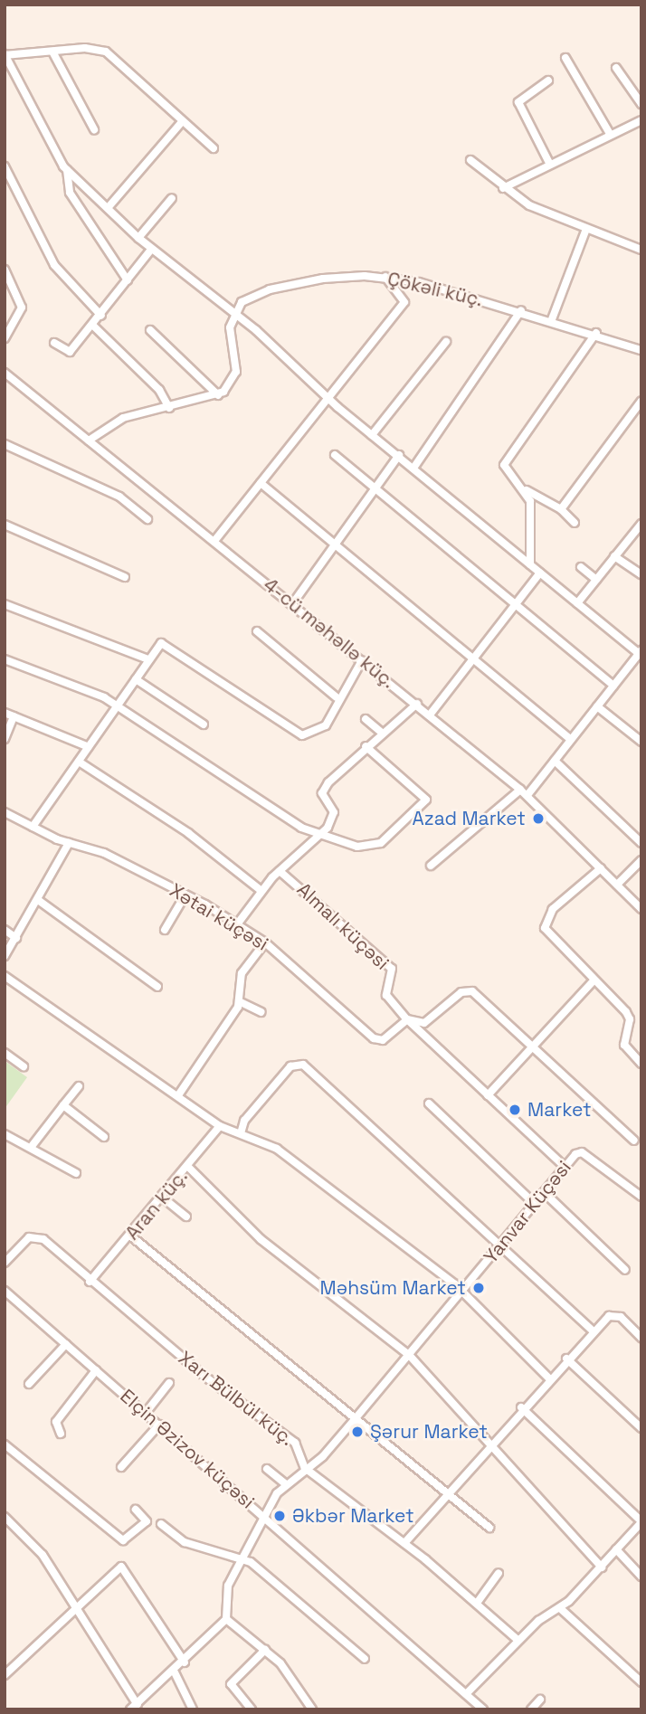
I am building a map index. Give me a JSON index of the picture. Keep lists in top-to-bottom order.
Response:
{
  "streets": {
    "street": [
      "Çökəli küç.",
      "4-cü məhəllə küç.",
      "Xətai küçəsi",
      "Almalı küçəsi",
      "Aran küç.",
      "Yanvar Küçəsi",
      "Xarı Bülbül küç.",
      "Elçin Əzizov küçəsi"
    ]
  },
  "crossings": [
    ["Xətai küçəsi", "Almalı küçəsi"],
    ["Aran küç.", "Xarı Bülbül küç."],
    ["Yanvar Küçəsi", "Xarı Bülbül küç."],
    ["Yanvar Küçəsi", "Elçin Əzizov küçəsi"]
  ],
  "places": [
    "Azad Market",
    "Market",
    "Məhsüm Market",
    "Şərur Market",
    "Əkbər Market"
  ]
}
